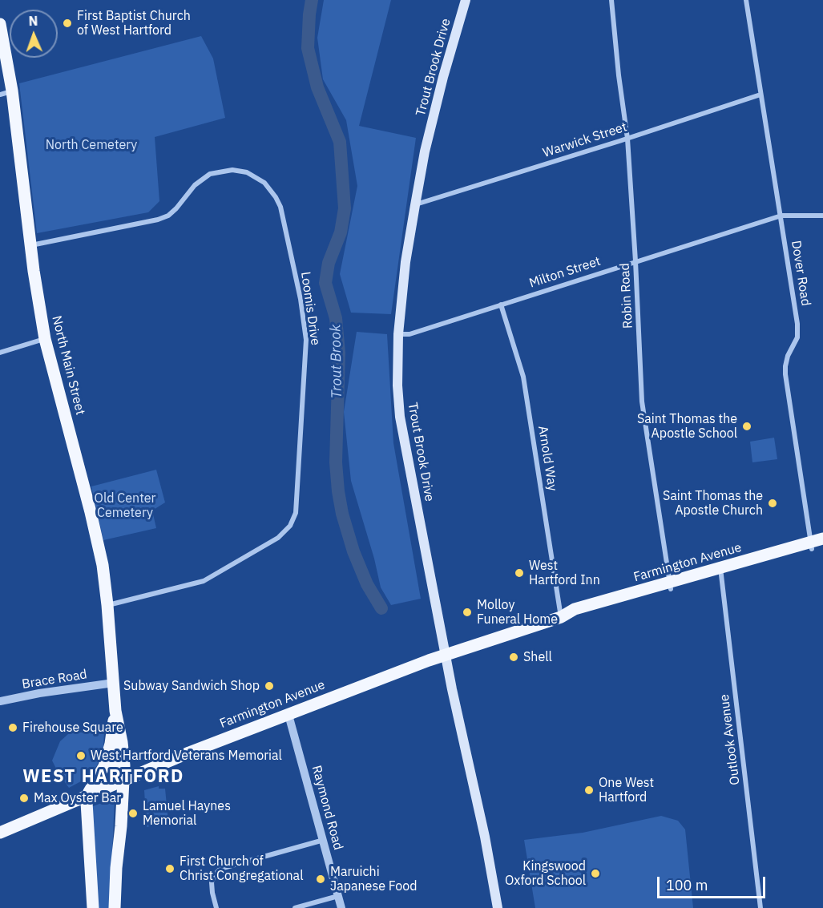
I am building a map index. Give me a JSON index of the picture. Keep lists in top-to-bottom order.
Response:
{
  "streets": {
    "main road": ["Trout Brook Drive", "North Main Street", "Farmington Avenue"],
    "street": [
      "Warwick Street",
      "Milton Street",
      "Dover Road",
      "Robin Road",
      "Loomis Drive",
      "Arnold Way",
      "Brace Road",
      "Outlook Avenue",
      "Raymond Road"
    ]
  },
  "crossings": [
    ["Trout Brook Drive", "Warwick Street"],
    ["Trout Brook Drive", "Milton Street"],
    ["Trout Brook Drive", "Farmington Avenue"],
    ["Warwick Street", "Dover Road"],
    ["Warwick Street", "Robin Road"],
    ["Milton Street", "Dover Road"],
    ["Milton Street", "Robin Road"],
    ["Milton Street", "Arnold Way"],
    ["Dover Road", "Farmington Avenue"],
    ["Robin Road", "Farmington Avenue"],
    ["Loomis Drive", "North Main Street"],
    ["North Main Street", "Farmington Avenue"],
    ["North Main Street", "Brace Road"],
    ["Arnold Way", "Farmington Avenue"],
    ["Farmington Avenue", "Outlook Avenue"],
    ["Farmington Avenue", "Raymond Road"]
  ],
  "districts": ["WEST HARTFORD"],
  "water": ["Trout Brook"],
  "parks": ["North Cemetery", "Old Center Cemetery"],
  "places": [
    "First Baptist Church of West Hartford",
    "Saint Thomas the Apostle School",
    "Saint Thomas the Apostle Church",
    "West Hartford Inn",
    "Molloy Funeral Home",
    "Shell",
    "Subway Sandwich Shop",
    "Firehouse Square",
    "West Hartford Veterans Memorial",
    "One West Hartford",
    "Max Oyster Bar",
    "Lamuel Haynes Memorial",
    "First Church of Christ Congregational",
    "Kingswood Oxford School",
    "Maruichi Japanese Food"
  ],
  "scale_bar": "100 m",
  "north": "top"
}
